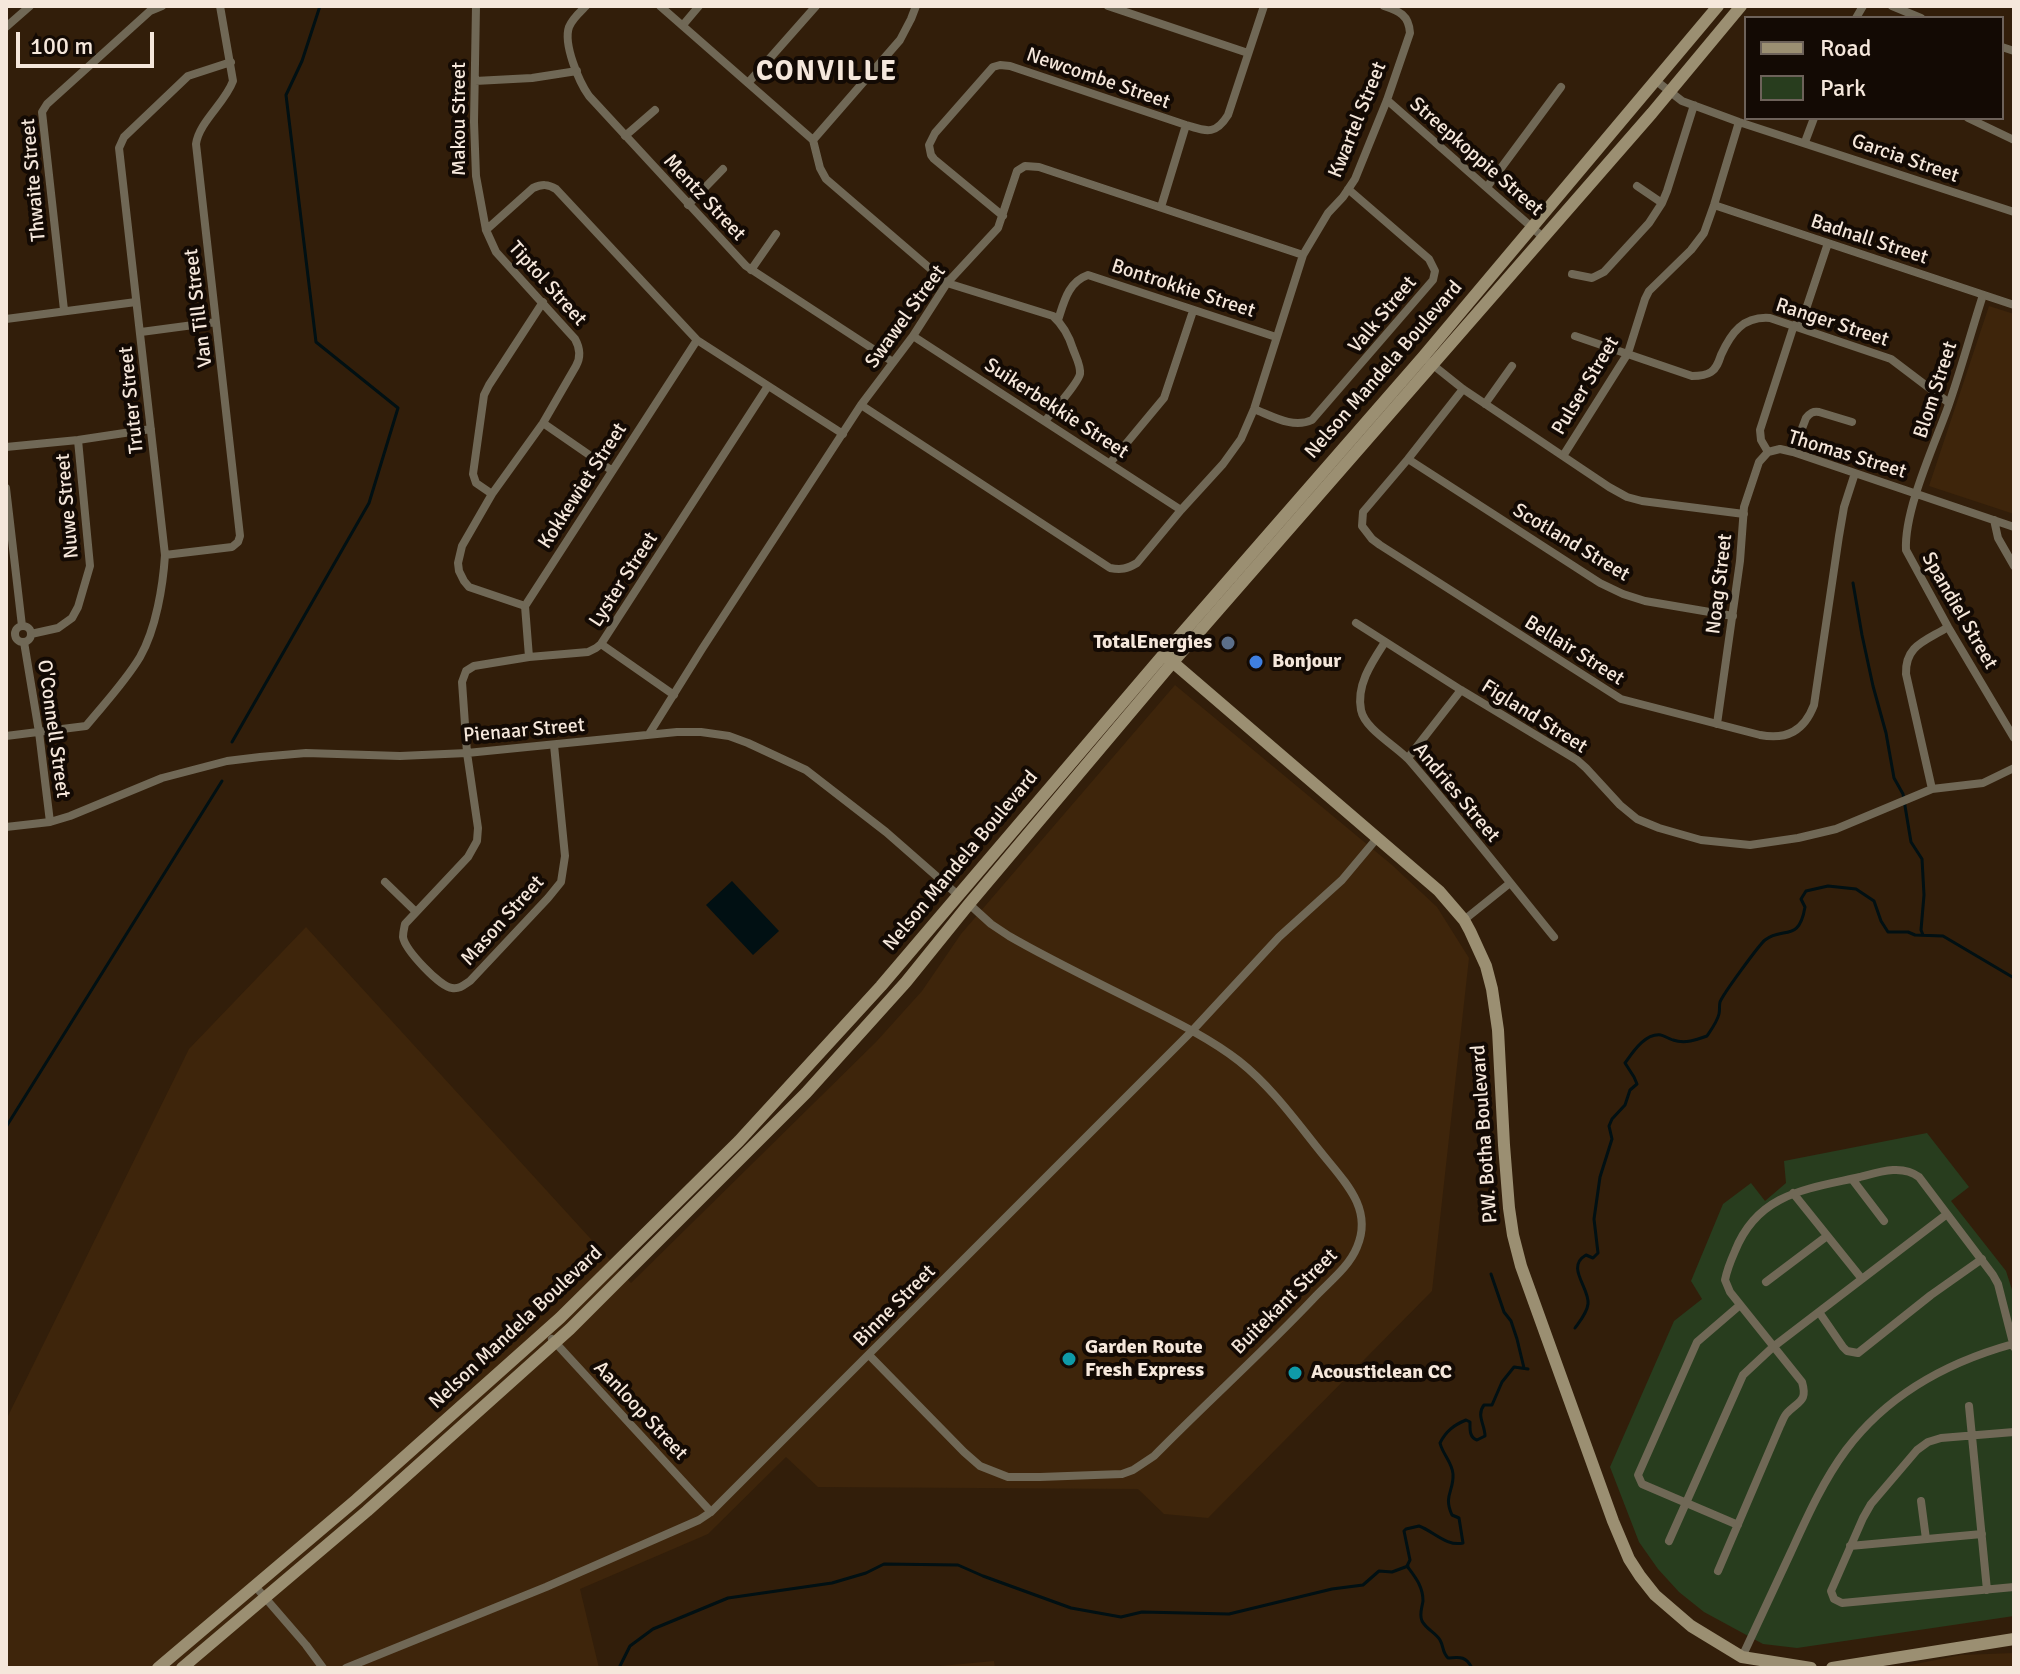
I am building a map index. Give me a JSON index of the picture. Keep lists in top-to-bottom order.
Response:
{
  "streets": {
    "street": [
      "Newcombe Street",
      "Makou Street",
      "Kwartel Street",
      "Streepkoppie Street",
      "Garcia Street",
      "Thwaite Street",
      "Mentz Street",
      "Badnall Street",
      "Tiptol Street",
      "Bontrokkie Street",
      "Van Till Street",
      "Valk Street",
      "Swawel Street",
      "Ranger Street",
      "Nelson Mandela Boulevard",
      "Pulser Street",
      "Blom Street",
      "Truter Street",
      "Suikerbekkie Street",
      "Thomas Street",
      "Kokkewiet Street",
      "Nuwe Street",
      "Scotland Street",
      "Lyster Street",
      "Noag Street",
      "Spandiel Street",
      "Bellair Street",
      "Figland Street",
      "O'Connell Street",
      "Pienaar Street",
      "Andries Street",
      "Mason Street",
      "P.W. Botha Boulevard",
      "Buitekant Street",
      "Binne Street",
      "Aanloop Street"
    ]
  },
  "crossings": [
    ["Newcombe Street", "Swawel Street"],
    ["Makou Street", "Tiptol Street"],
    ["Kwartel Street", "Streepkoppie Street"],
    ["Kwartel Street", "Bontrokkie Street"],
    ["Kwartel Street", "Valk Street"],
    ["Kwartel Street", "Swawel Street"],
    ["Kwartel Street", "Suikerbekkie Street"],
    ["Streepkoppie Street", "Nelson Mandela Boulevard"],
    ["Garcia Street", "Nelson Mandela Boulevard"],
    ["Garcia Street", "Pulser Street"],
    ["Mentz Street", "Swawel Street"],
    ["Badnall Street", "Pulser Street"],
    ["Badnall Street", "Blom Street"],
    ["Tiptol Street", "Swawel Street"],
    ["Tiptol Street", "Kokkewiet Street"],
    ["Tiptol Street", "Lyster Street"],
    ["Van Till Street", "Truter Street"],
    ["Swawel Street", "Suikerbekkie Street"],
    ["Swawel Street", "Pienaar Street"],
    ["Ranger Street", "Pulser Street"],
    ["Ranger Street", "Blom Street"],
    ["Nelson Mandela Boulevard", "Pienaar Street"],
    ["Nelson Mandela Boulevard", "P.W. Botha Boulevard"],
    ["Nelson Mandela Boulevard", "Buitekant Street"],
    ["Nelson Mandela Boulevard", "Aanloop Street"],
    ["Blom Street", "Thomas Street"],
    ["Blom Street", "Spandiel Street"],
    ["Truter Street", "O'Connell Street"],
    ["Thomas Street", "Noag Street"],
    ["Thomas Street", "Spandiel Street"],
    ["Thomas Street", "Bellair Street"],
    ["Nuwe Street", "O'Connell Street"],
    ["Scotland Street", "Noag Street"],
    ["Scotland Street", "Bellair Street"],
    ["Lyster Street", "Pienaar Street"],
    ["Noag Street", "Bellair Street"],
    ["Figland Street", "Andries Street"],
    ["O'Connell Street", "Pienaar Street"],
    ["Pienaar Street", "Mason Street"],
    ["Pienaar Street", "Buitekant Street"],
    ["P.W. Botha Boulevard", "Binne Street"],
    ["Buitekant Street", "Binne Street"],
    ["Binne Street", "Aanloop Street"]
  ],
  "districts": ["CONVILLE"],
  "places": [
    "TotalEnergies",
    "Bonjour",
    "Garden Route Fresh Express",
    "Acousticlean CC"
  ],
  "legend": ["Road", "Park"],
  "scale_bar": "100 m"
}
